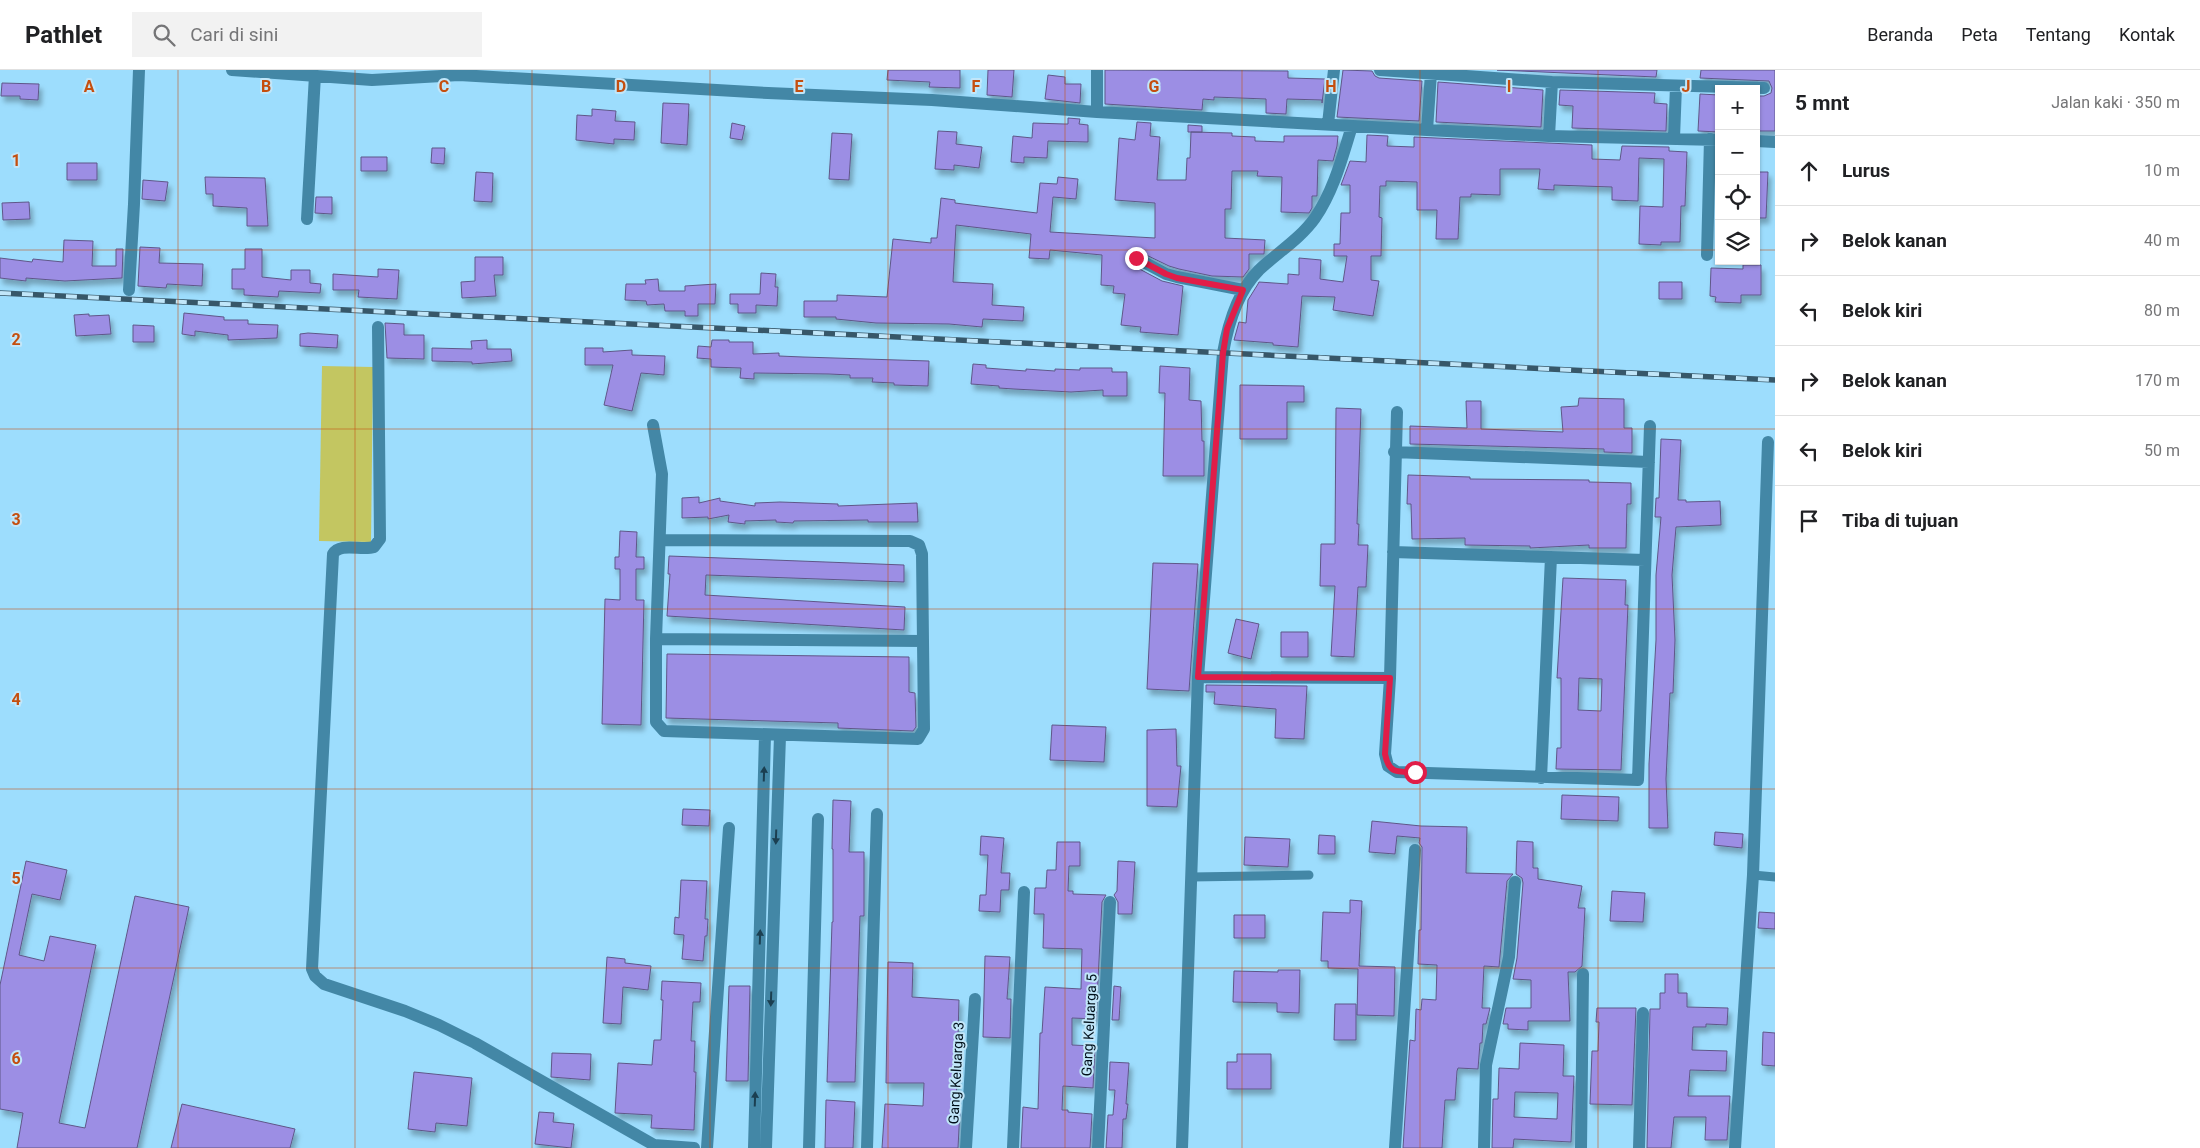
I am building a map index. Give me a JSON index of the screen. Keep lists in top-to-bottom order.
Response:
{
  "streets": {
    "street": ["Gang Keluarga 5", "Gang Keluarga 3"]
  },
  "page": {
    "header": "Pathlet",
    "search": "Cari di sini",
    "nav": [
      "Beranda",
      "Peta",
      "Tentang",
      "Kontak"
    ],
    "heading": ["5 mnt", "Jalan kaki · 350 m"],
    "map_buttons": ["+", "−"],
    "list": [
      ["Lurus", "10 m"],
      ["Belok kanan", "40 m"],
      ["Belok kiri", "80 m"],
      ["Belok kanan", "170 m"],
      ["Belok kiri", "50 m"],
      "Tiba di tujuan"
    ]
  },
  "grid": {
    "columns": [
      "A",
      "B",
      "C",
      "D",
      "E",
      "F",
      "G",
      "H",
      "I",
      "J"
    ],
    "rows": [
      "1",
      "2",
      "3",
      "4",
      "5",
      "6"
    ]
  }
}
